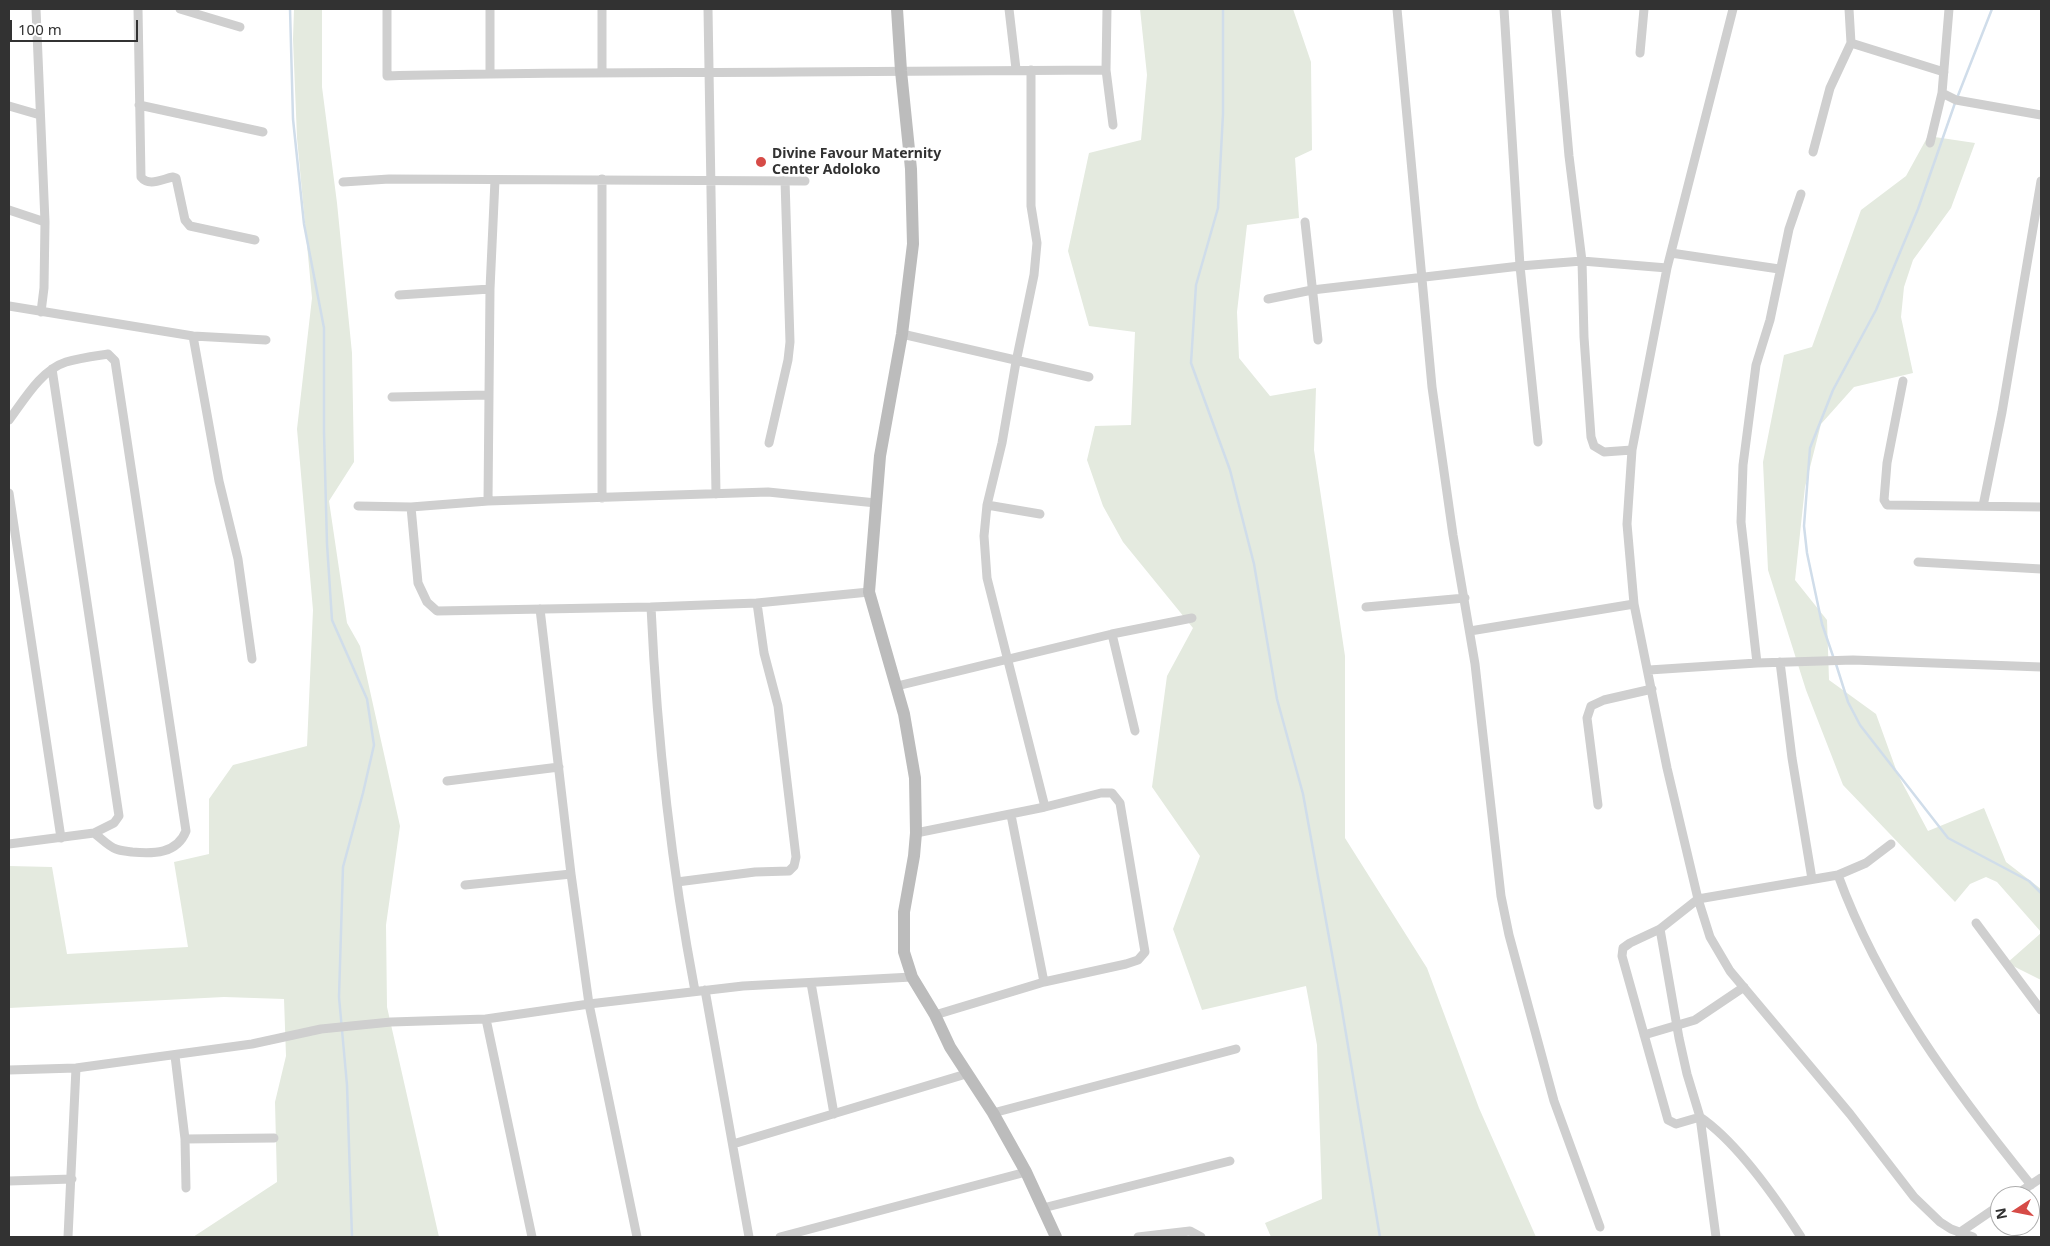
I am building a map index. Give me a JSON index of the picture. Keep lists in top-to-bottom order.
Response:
{
  "places": ["Divine Favour Maternity Center Adoloko"],
  "scale_bar": "100 m",
  "north": "left"
}
